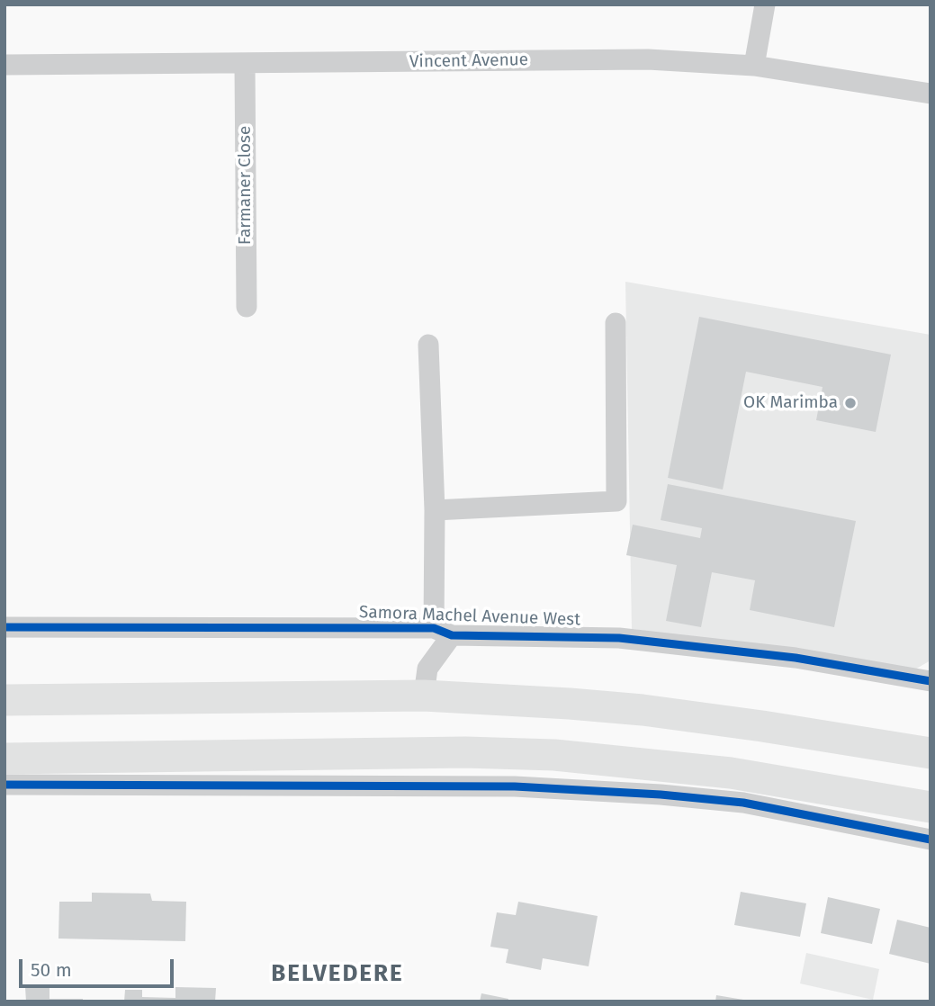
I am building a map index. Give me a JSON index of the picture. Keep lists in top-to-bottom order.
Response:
{
  "streets": {
    "street": ["Vincent Avenue", "Farmaner Close", "Samora Machel Avenue West"]
  },
  "crossings": [
    ["Vincent Avenue", "Farmaner Close"]
  ],
  "districts": ["BELVEDERE"],
  "places": ["OK Marimba"],
  "scale_bar": "50 m"
}
